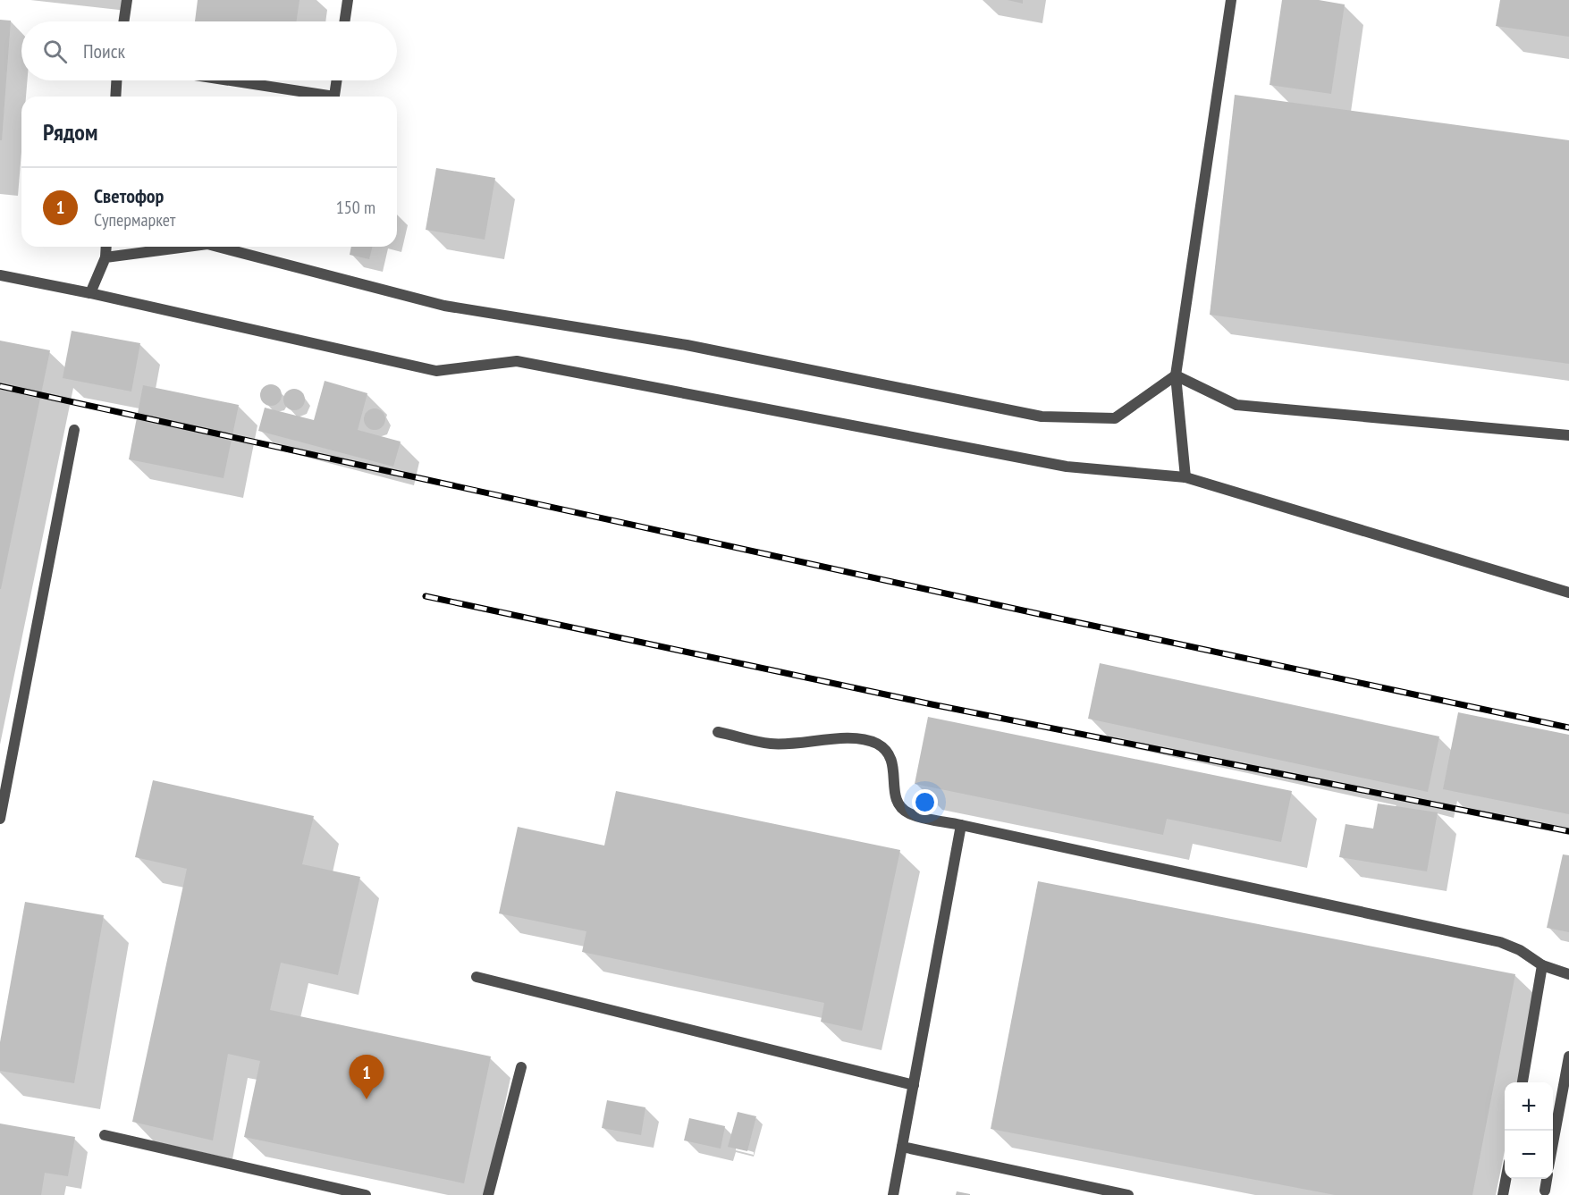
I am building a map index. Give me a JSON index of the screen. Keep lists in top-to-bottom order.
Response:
{
  "page": {
    "search": "Поиск",
    "heading": "Рядом",
    "list": [
      {
        "mark": "1",
        "name": "Светофор",
        "note": "Супермаркет",
        "value": "150 m"
      }
    ],
    "pins": "1",
    "map_buttons": ["+", "−"]
  }
}
